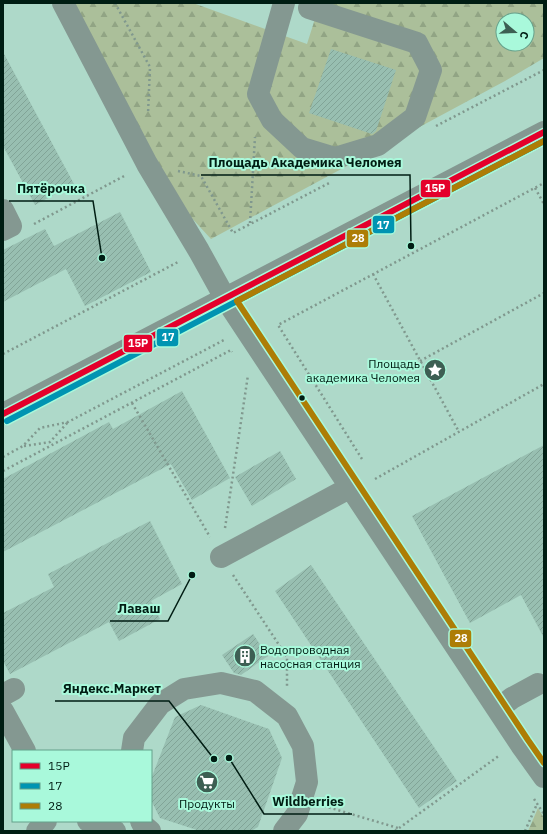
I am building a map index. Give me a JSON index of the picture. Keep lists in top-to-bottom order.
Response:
{
  "places": {
    "other": [
      "Площадь Академика Челомея",
      "Пятёрочка",
      "Лаваш",
      "Wildberries",
      "Яндекс.Маркет"
    ],
    "place": ["Площадь академика Челомея"],
    "building": ["Водопроводная насосная станция"],
    "supermarket": ["Продукты"]
  },
  "lines": ["transit line 15Р", "transit line 17", "transit line 28"],
  "legend": ["15Р", "17", "28"],
  "north": "right"
}
